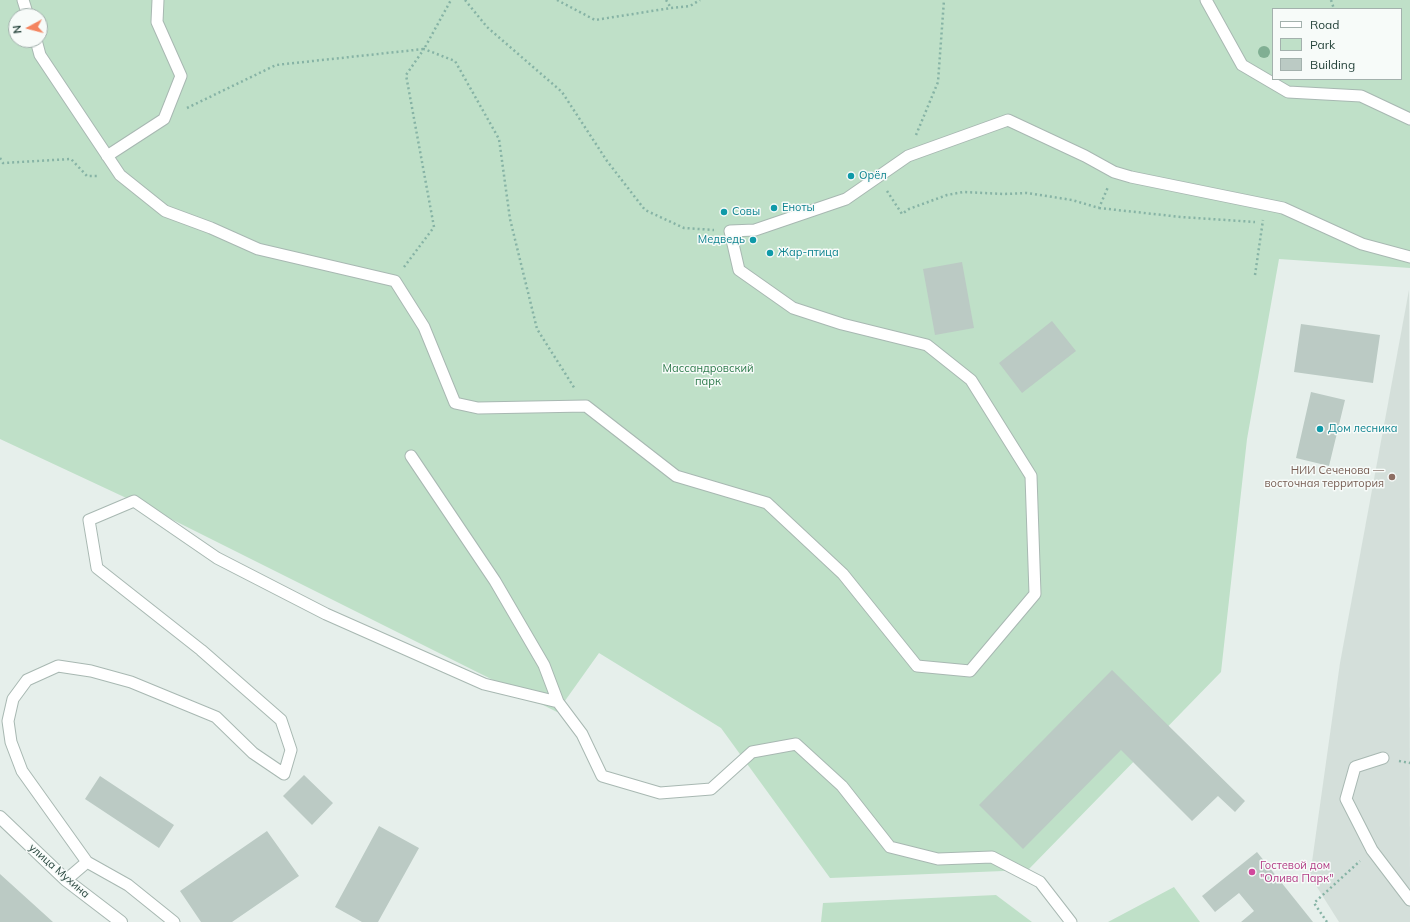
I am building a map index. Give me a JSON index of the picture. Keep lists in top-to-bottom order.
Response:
{
  "streets": {
    "street": ["улица Мухина"]
  },
  "parks": ["Массандровский парк"],
  "places": [
    "Орёл",
    "Еноты",
    "Совы",
    "Медведь",
    "Жар-птица",
    "Дом лесника",
    "НИИ Сеченова — восточная территория",
    "Гостевой дом \"Олива Парк\""
  ],
  "legend": ["Road", "Park", "Building"],
  "north": "left"
}
